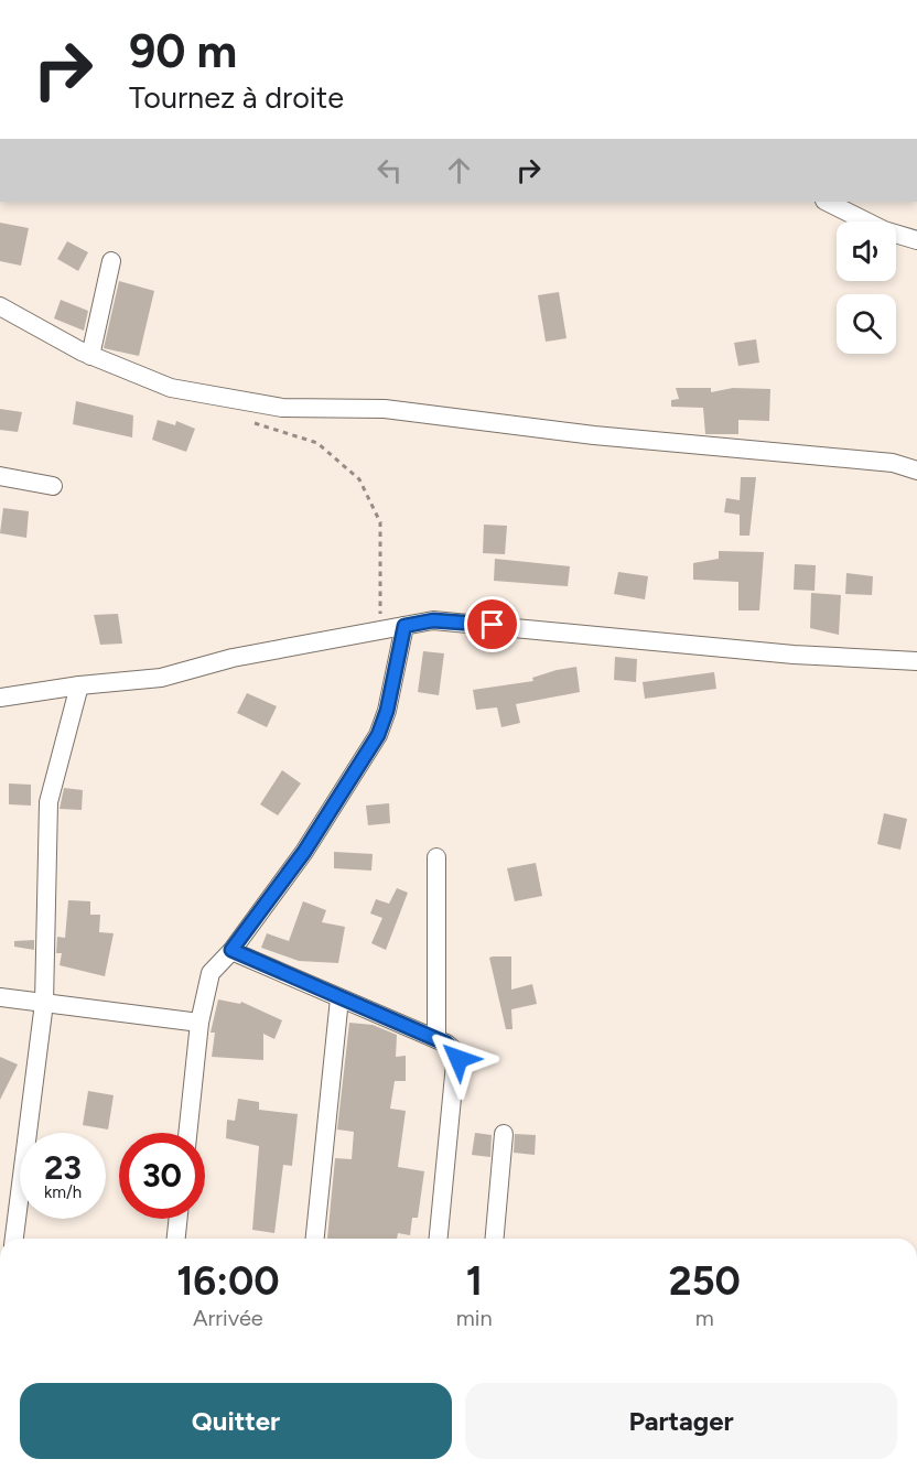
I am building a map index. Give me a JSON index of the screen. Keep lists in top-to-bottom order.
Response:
{
  "page": {
    "turn": ["90 m", "Tournez à droite"],
    "speed": "23 km/h",
    "limit": "30",
    "eta": [
      "16:00",
      "Arrivée",
      "1",
      "min",
      "250",
      "m"
    ],
    "buttons": ["Quitter", "Partager"]
  }
}
